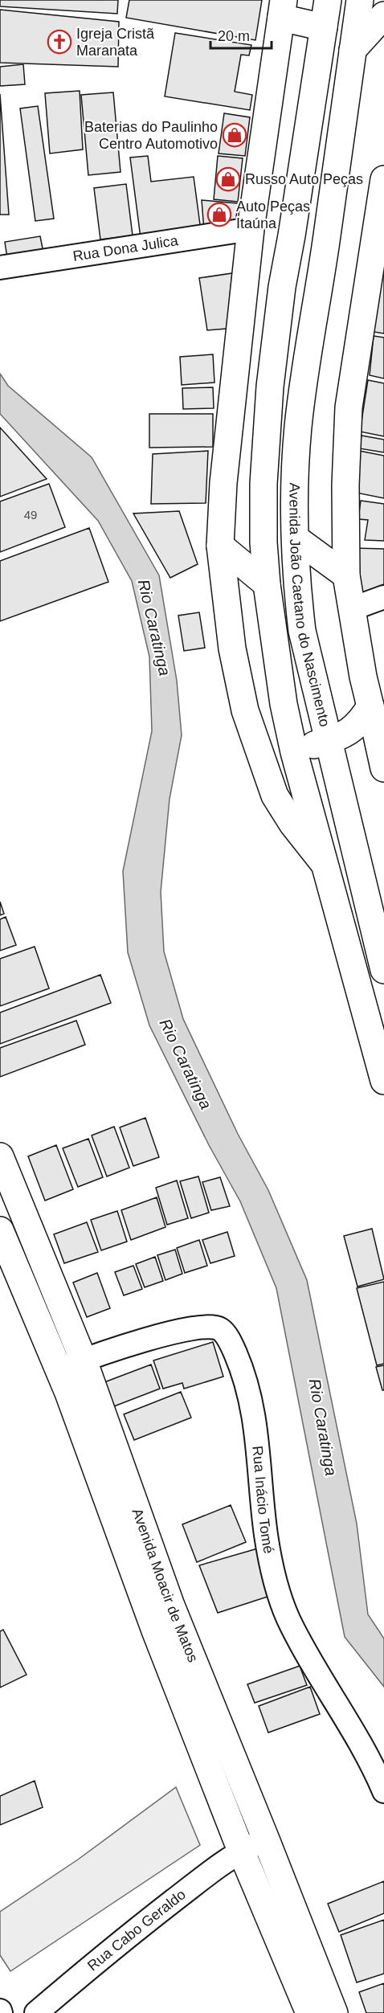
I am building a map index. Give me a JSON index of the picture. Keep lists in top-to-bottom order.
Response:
{
  "streets": {
    "main road": ["Avenida João Caetano do Nascimento", "Avenida Moacir de Matos"],
    "street": ["Rua Dona Julica", "Rua Inácio Tomé", "Rua Cabo Geraldo"]
  },
  "crossings": [
    ["Rua Inácio Tomé", "Avenida Moacir de Matos"],
    ["Avenida Moacir de Matos", "Rua Cabo Geraldo"]
  ],
  "water": ["Rio Caratinga"],
  "places": {
    "church": ["Igreja Cristã Maranata"],
    "shop": ["Baterias do Paulinho Centro Automotivo", "Russo Auto Peças", "Auto Peças Itaúna"]
  },
  "house_numbers": ["49"],
  "scale_bar": "20 m"
}
